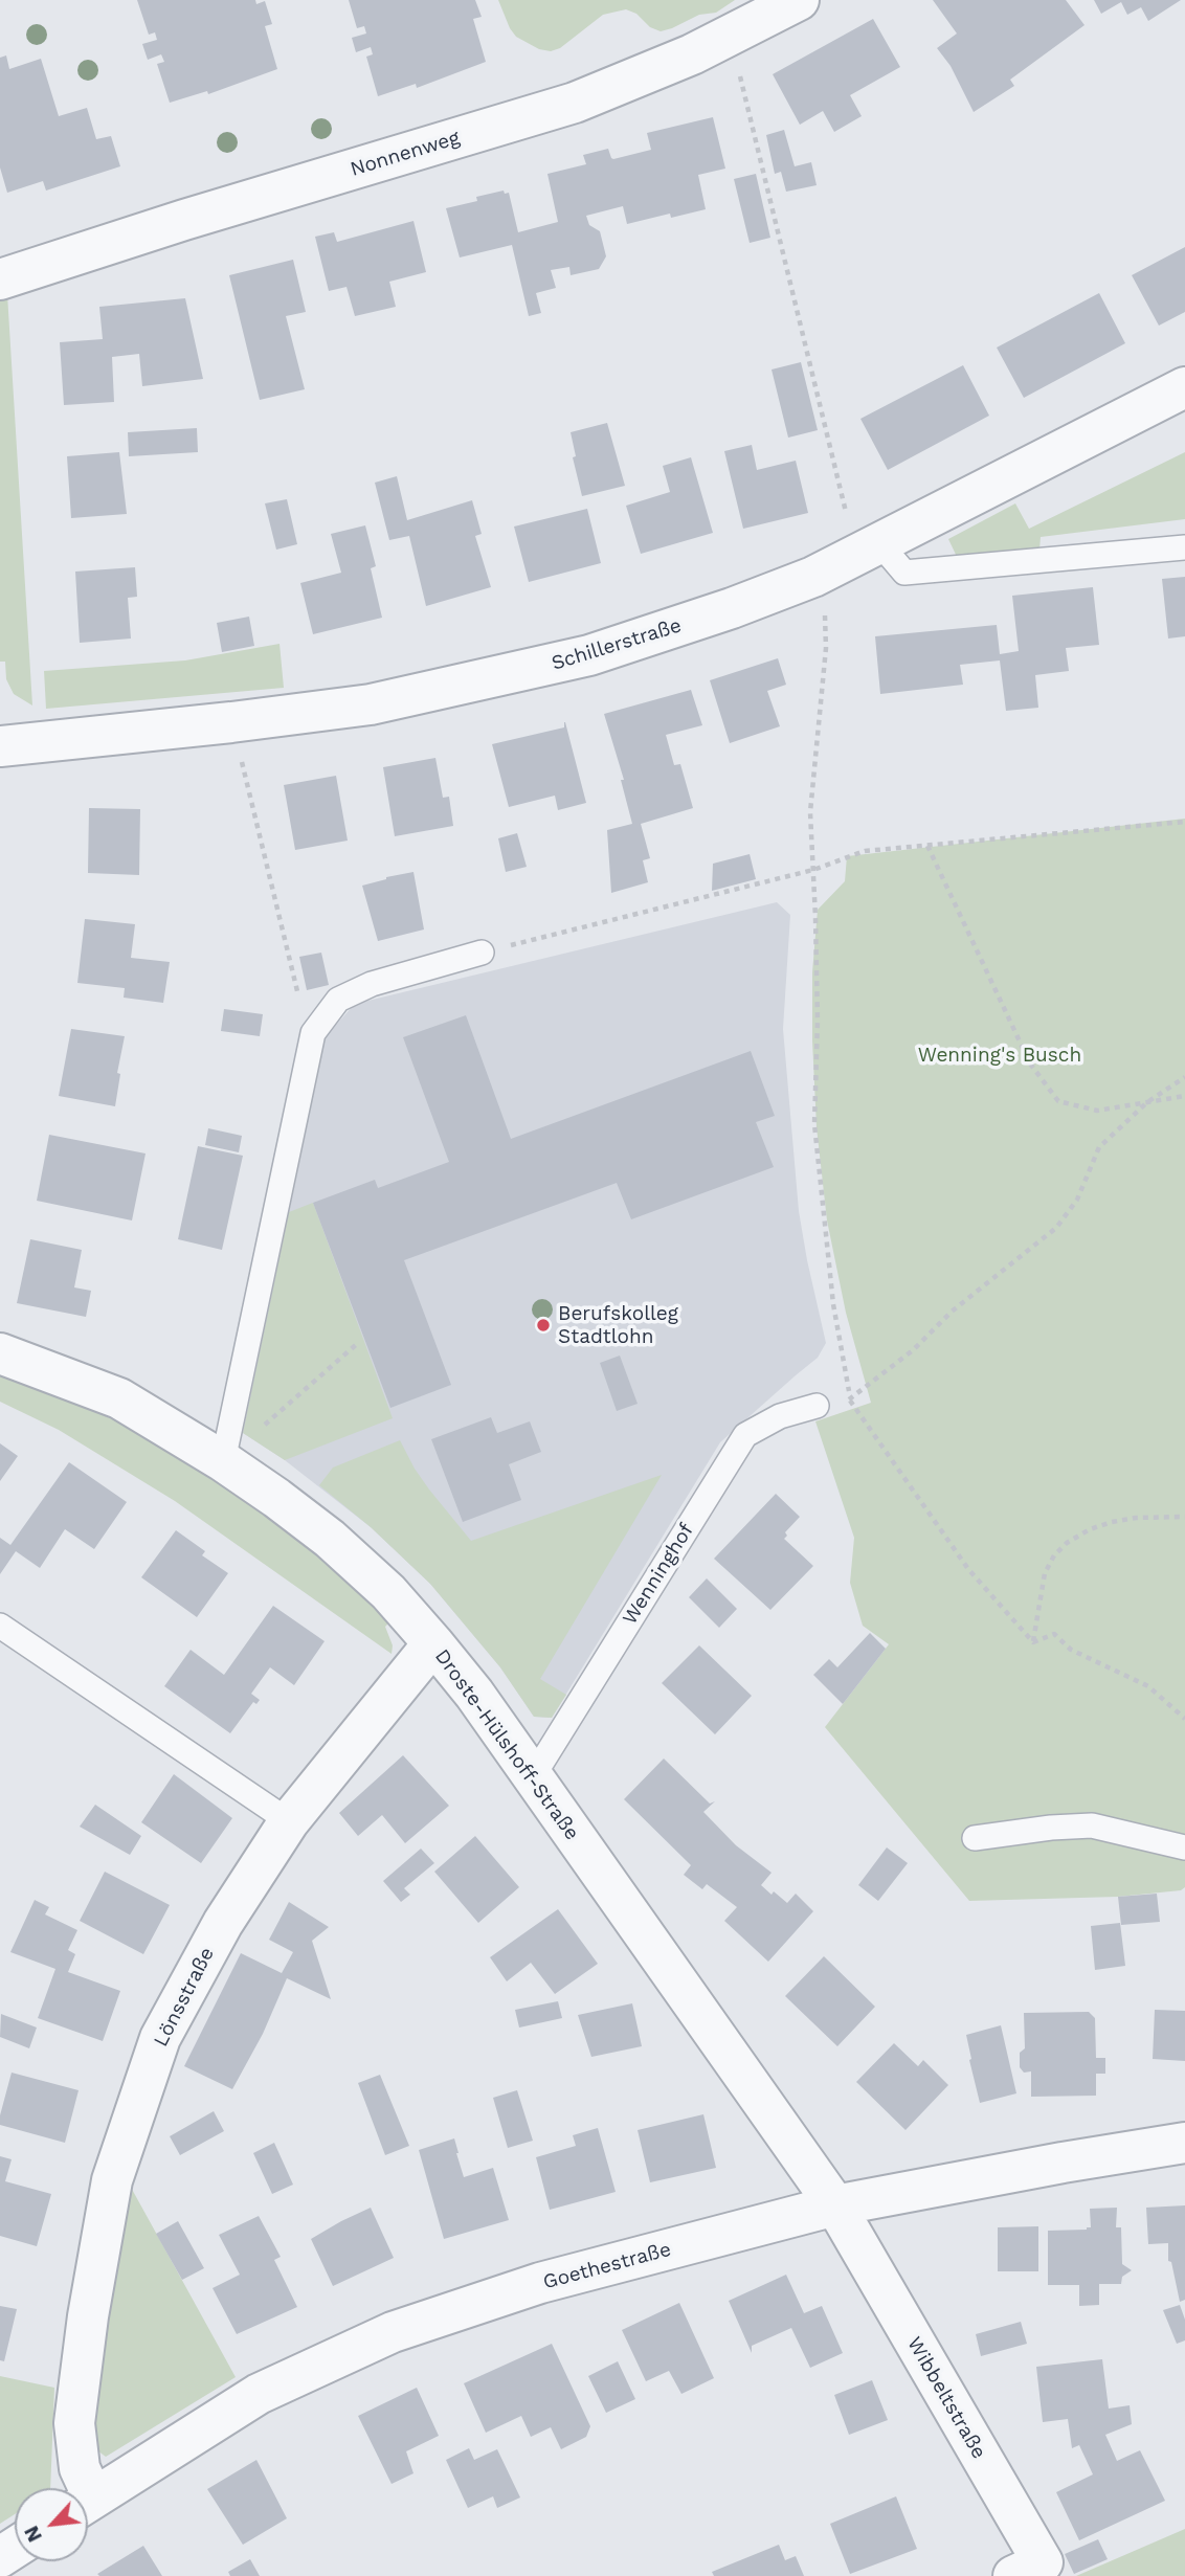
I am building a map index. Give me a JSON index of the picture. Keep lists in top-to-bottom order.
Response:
{
  "streets": {
    "street": [
      "Nonnenweg",
      "Schillerstraße",
      "Droste-Hülshoff-Straße",
      "Lönsstraße",
      "Goethestraße",
      "Wibbeltstraße"
    ],
    "lane": ["Wenninghof"]
  },
  "crossings": [
    ["Wenninghof", "Droste-Hülshoff-Straße"],
    ["Droste-Hülshoff-Straße", "Lönsstraße"],
    ["Droste-Hülshoff-Straße", "Goethestraße"],
    ["Droste-Hülshoff-Straße", "Wibbeltstraße"],
    ["Goethestraße", "Wibbeltstraße"]
  ],
  "parks": ["Wenning's Busch"],
  "places": ["Berufskolleg Stadtlohn"],
  "north": "bottom left"
}
